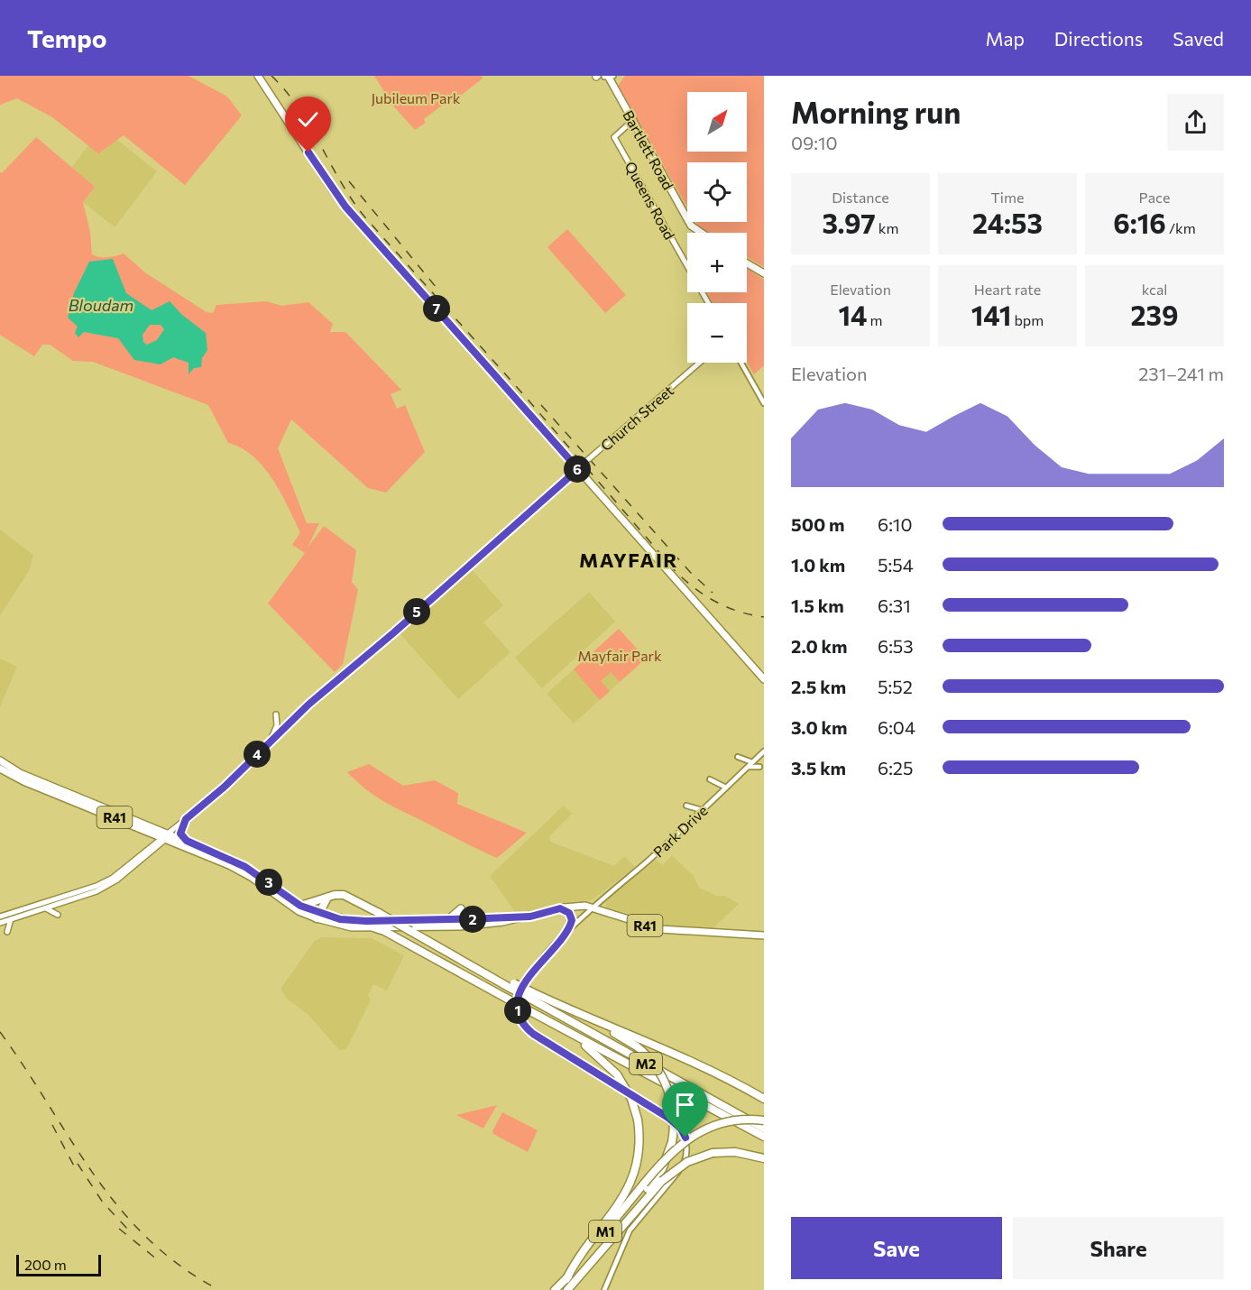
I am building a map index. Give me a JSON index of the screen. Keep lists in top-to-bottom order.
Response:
{
  "streets": {
    "highway": ["M2", "M1"],
    "main road": [
      "Bartlett Road",
      "Queens Road",
      "Church Street",
      "R41"
    ],
    "street": ["Park Drive"]
  },
  "crossings": [
    ["Bartlett Road", "Queens Road"],
    ["Church Street", "R41"],
    ["R41", "Park Drive"]
  ],
  "districts": ["MAYFAIR"],
  "water": ["Bloudam"],
  "parks": ["Jubileum Park", "Mayfair Park"],
  "scale_bar": "200 m",
  "north": "top right",
  "page": {
    "header": "Tempo",
    "nav": ["Map", "Directions", "Saved"],
    "heading": ["Morning run", "09:10"],
    "map_buttons": ["+", "−"],
    "stats": [
      ["Distance", "3.97 km"],
      ["Time", "24:53"],
      ["Pace", "6:16 /km"],
      ["Elevation", "14 m"],
      ["Heart rate", "141 bpm"],
      ["kcal", "239"]
    ],
    "pins": [
      "7",
      "6",
      "5",
      "4",
      "3",
      "2",
      "1"
    ],
    "chart": ["Elevation", "231–241 m"],
    "list": [
      {
        "name": "500 m",
        "note": "6:10"
      },
      {
        "name": "1.0 km",
        "note": "5:54"
      },
      {
        "name": "1.5 km",
        "note": "6:31"
      },
      {
        "name": "2.0 km",
        "note": "6:53"
      },
      {
        "name": "2.5 km",
        "note": "5:52"
      },
      {
        "name": "3.0 km",
        "note": "6:04"
      },
      {
        "name": "3.5 km",
        "note": "6:25"
      }
    ],
    "buttons": ["Save", "Share"],
    "scale": "200 m"
  }
}
